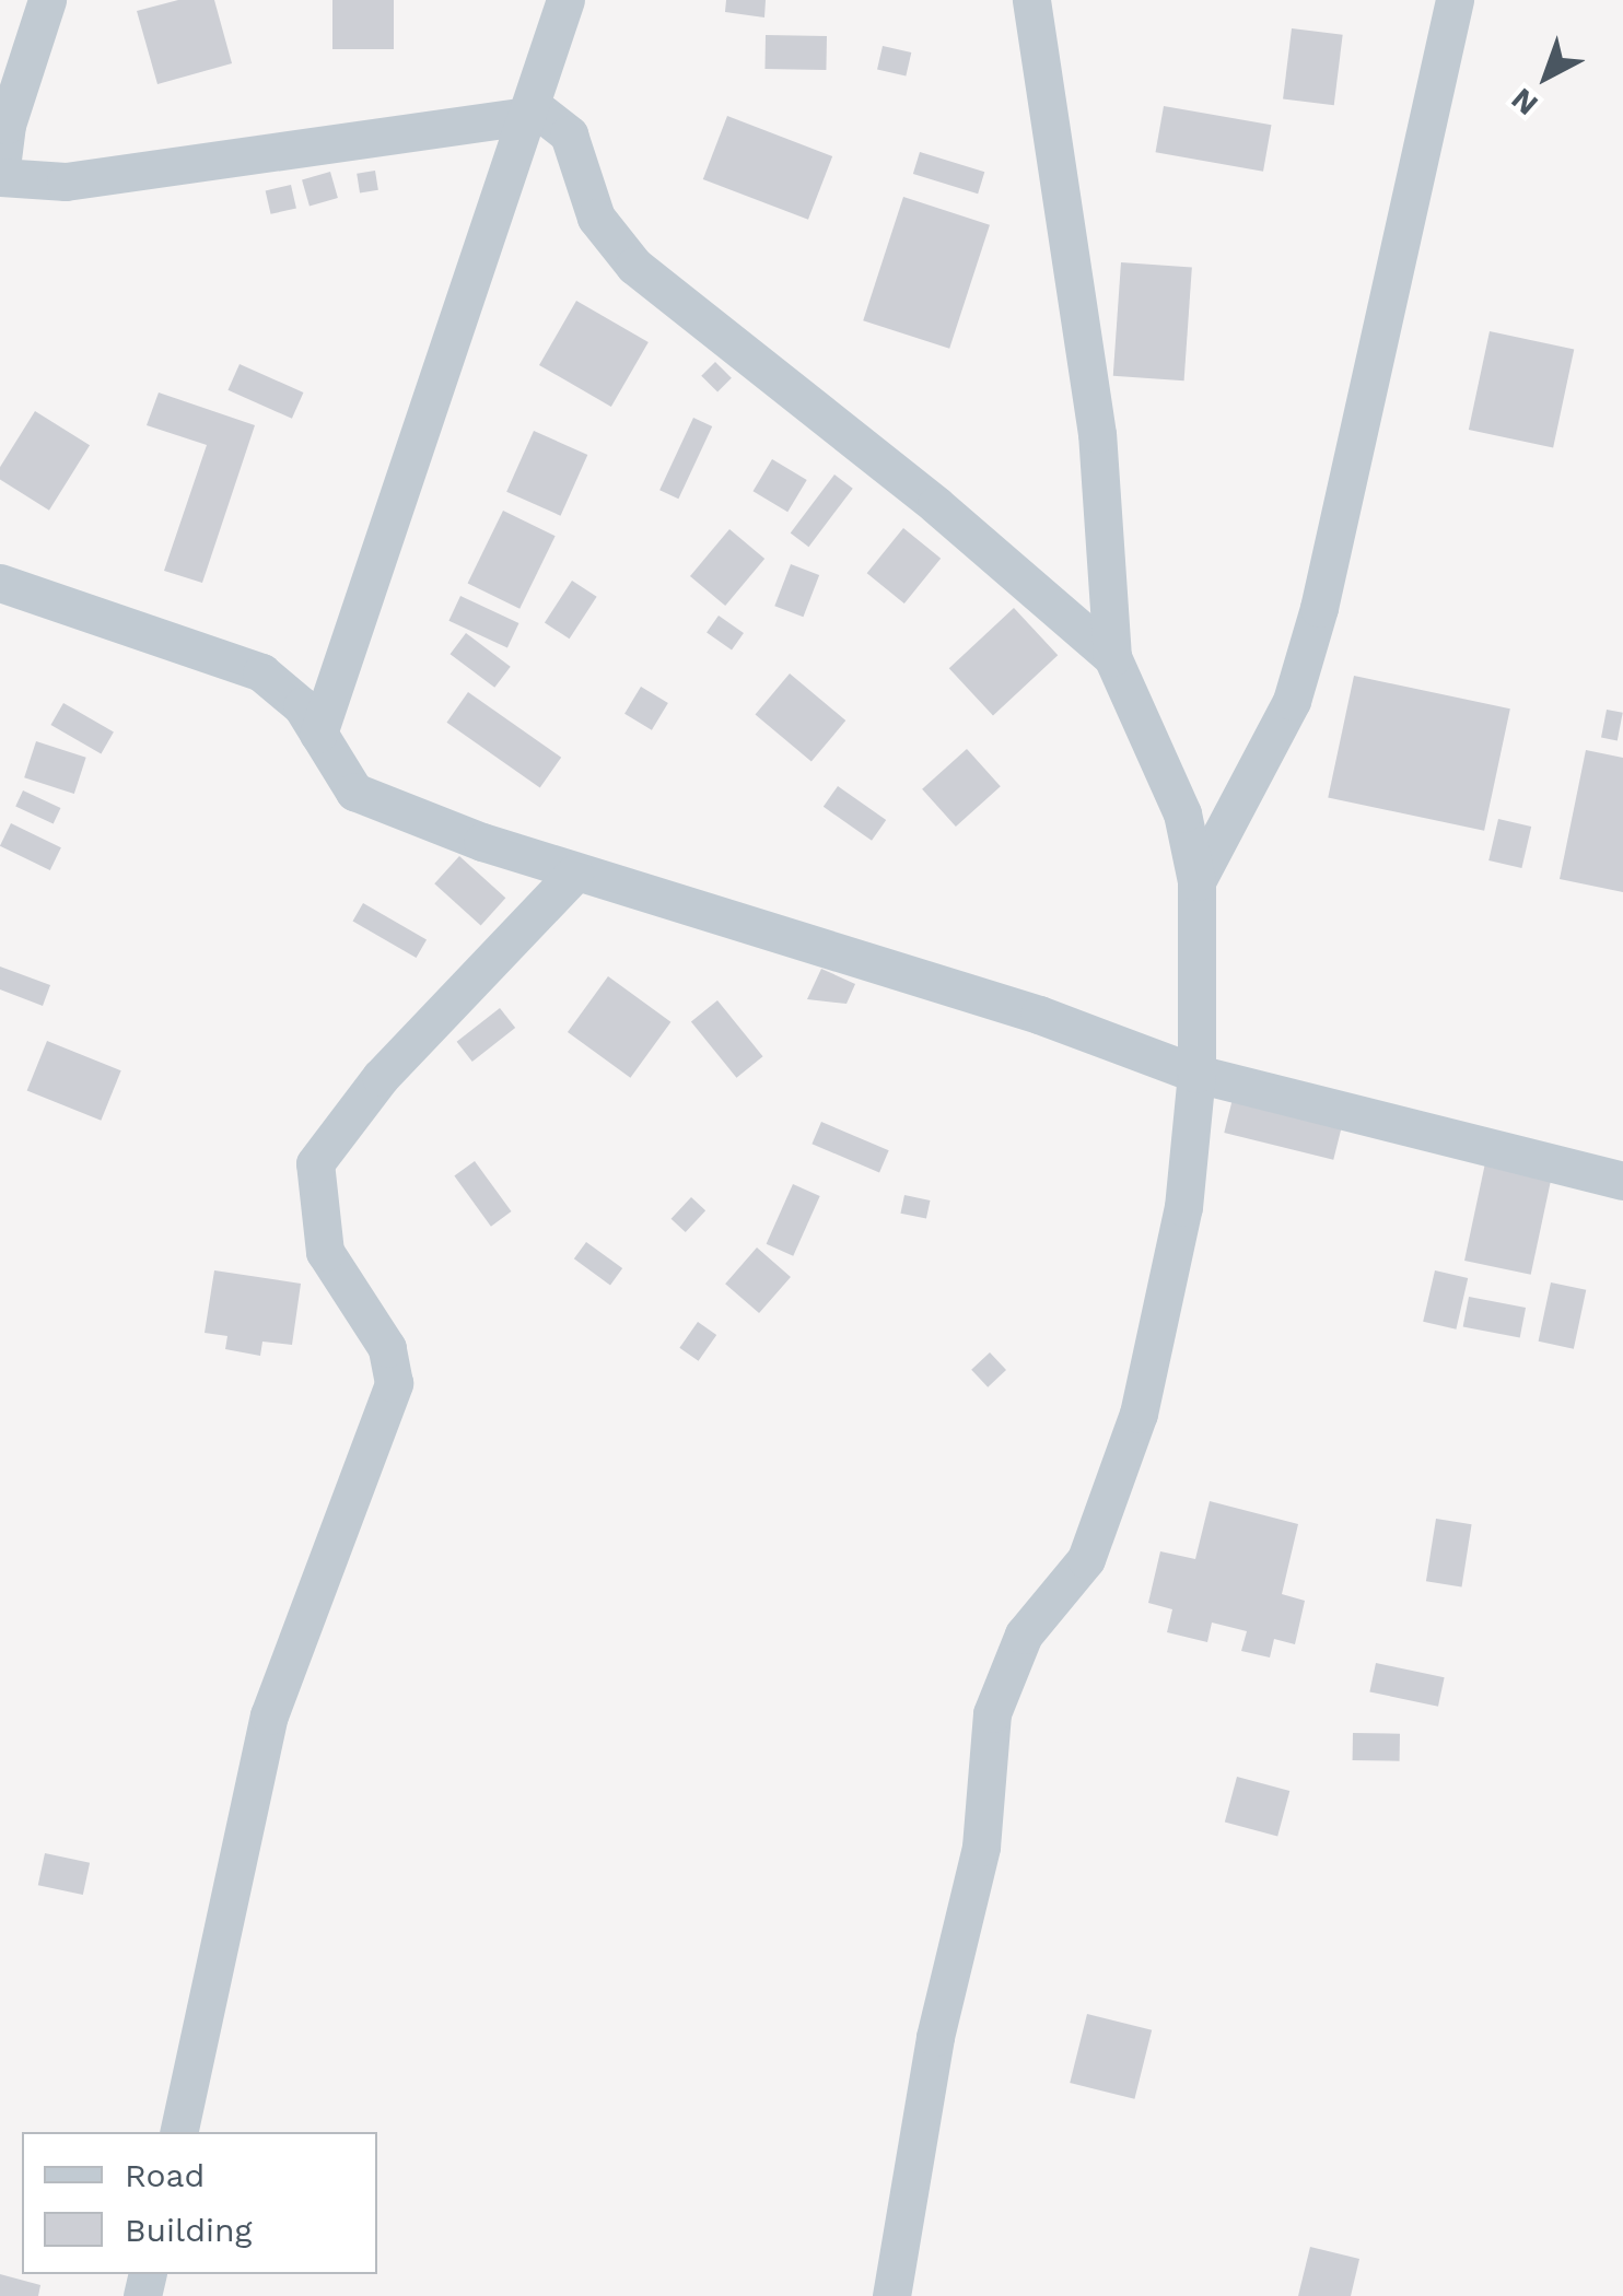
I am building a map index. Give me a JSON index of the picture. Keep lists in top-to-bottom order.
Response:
{
  "legend": ["Road", "Building"],
  "north": "bottom left"
}
